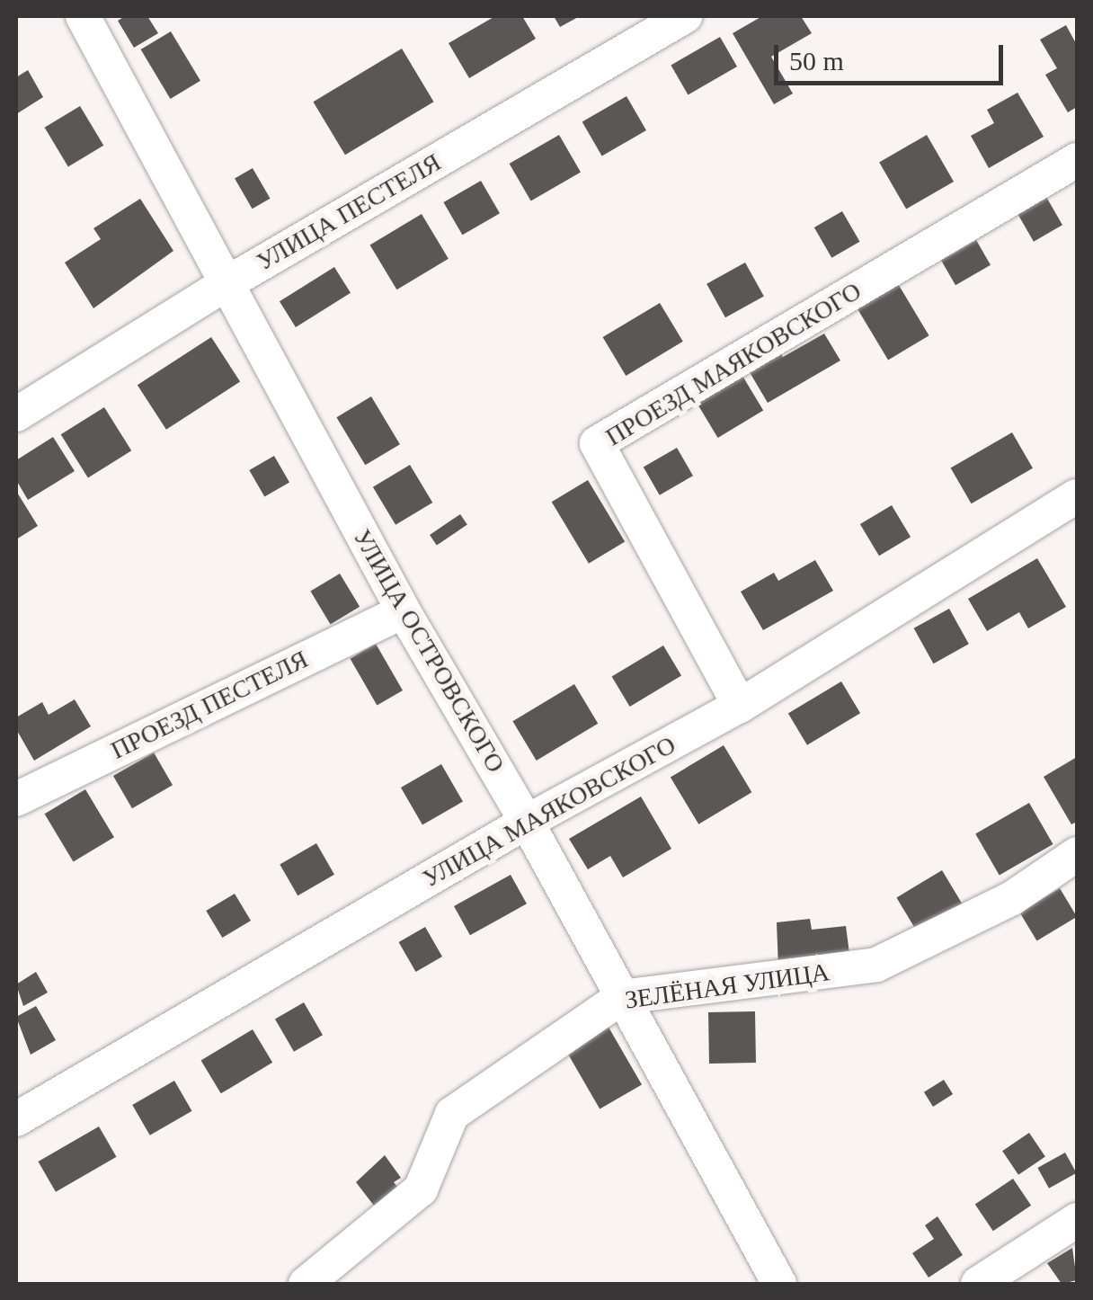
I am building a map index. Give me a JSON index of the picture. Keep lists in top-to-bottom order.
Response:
{
  "streets": {
    "street": [
      "УЛИЦА ПЕСТЕЛЯ",
      "ПРОЕЗД МАЯКОВСКОГО",
      "УЛИЦА ОСТРОВСКОГО",
      "ПРОЕЗД ПЕСТЕЛЯ",
      "УЛИЦА МАЯКОВСКОГО",
      "ЗЕЛЁНАЯ УЛИЦА"
    ]
  },
  "crossings": [
    ["УЛИЦА ПЕСТЕЛЯ", "УЛИЦА ОСТРОВСКОГО"],
    ["ПРОЕЗД МАЯКОВСКОГО", "УЛИЦА МАЯКОВСКОГО"],
    ["УЛИЦА ОСТРОВСКОГО", "ПРОЕЗД ПЕСТЕЛЯ"],
    ["УЛИЦА ОСТРОВСКОГО", "УЛИЦА МАЯКОВСКОГО"],
    ["УЛИЦА ОСТРОВСКОГО", "ЗЕЛЁНАЯ УЛИЦА"]
  ],
  "scale_bar": "50 m"
}
